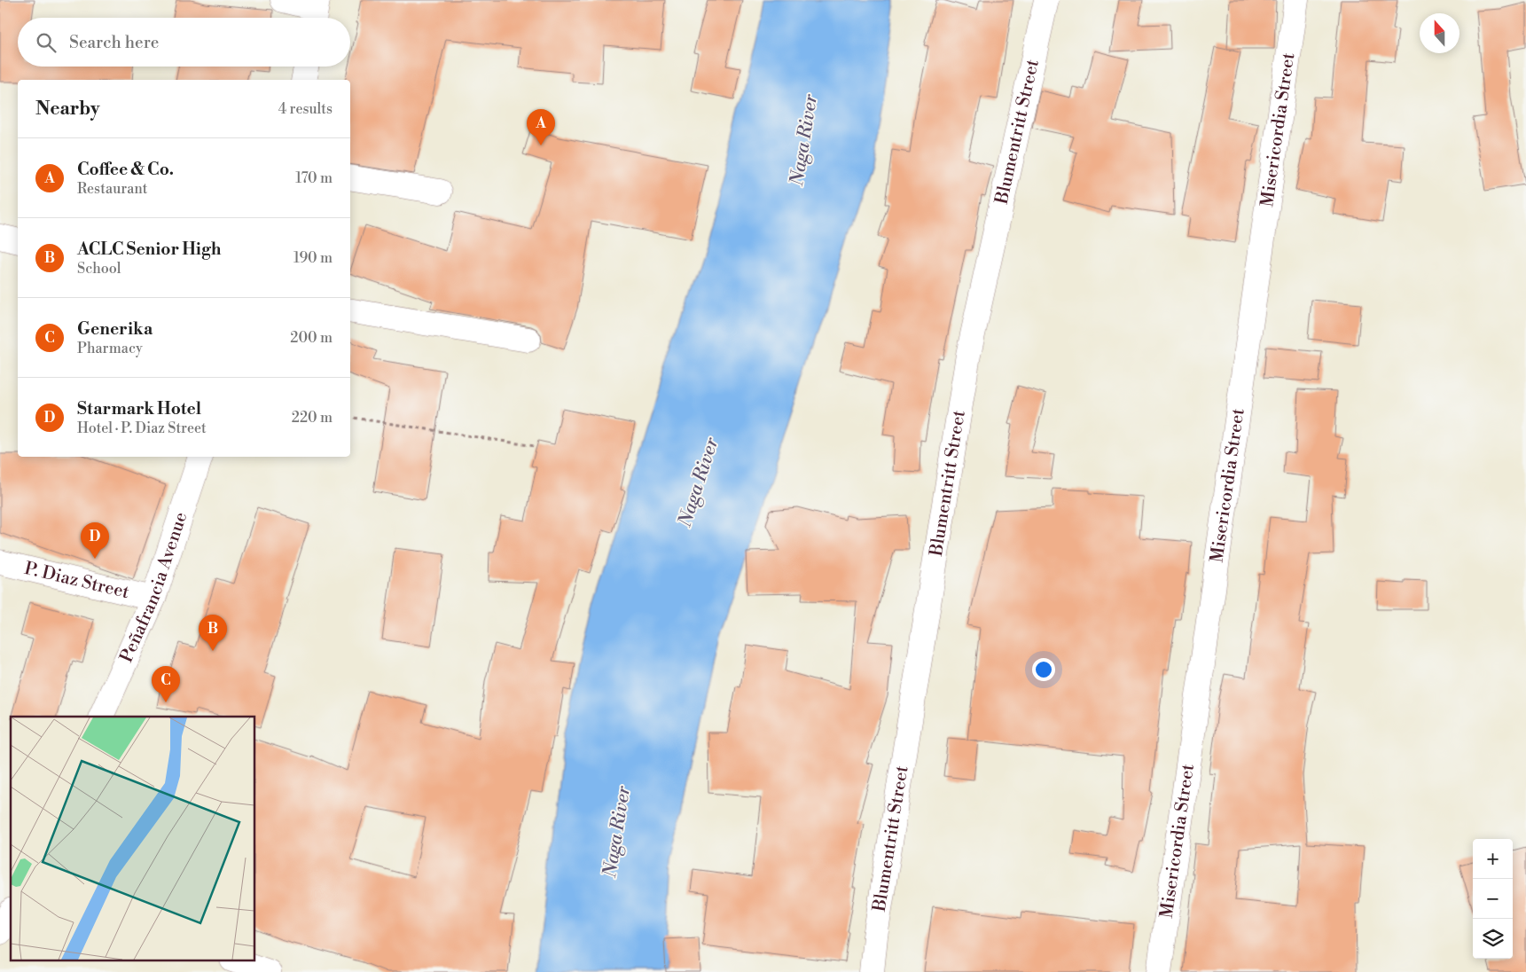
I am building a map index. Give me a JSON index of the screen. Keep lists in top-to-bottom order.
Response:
{
  "streets": {
    "street": [
      "Misericordia Street",
      "Blumentritt Street",
      "P. Diaz Street",
      "Peñafrancia Avenue"
    ]
  },
  "crossings": [
    ["P. Diaz Street", "Peñafrancia Avenue"]
  ],
  "water": ["Naga River"],
  "north": "top",
  "page": {
    "search": "Search here",
    "heading": ["Nearby", "4 results"],
    "pins": [
      "A",
      "D",
      "B",
      "C"
    ],
    "list": [
      {
        "mark": "A",
        "name": "Coffee & Co.",
        "note": "Restaurant",
        "value": "170 m"
      },
      {
        "mark": "B",
        "name": "ACLC Senior High",
        "note": "School",
        "value": "190 m"
      },
      {
        "mark": "C",
        "name": "Generika",
        "note": "Pharmacy",
        "value": "200 m"
      },
      {
        "mark": "D",
        "name": "Starmark Hotel",
        "note": "Hotel · P. Diaz Street",
        "value": "220 m"
      }
    ],
    "map_buttons": ["+", "−"]
  }
}
